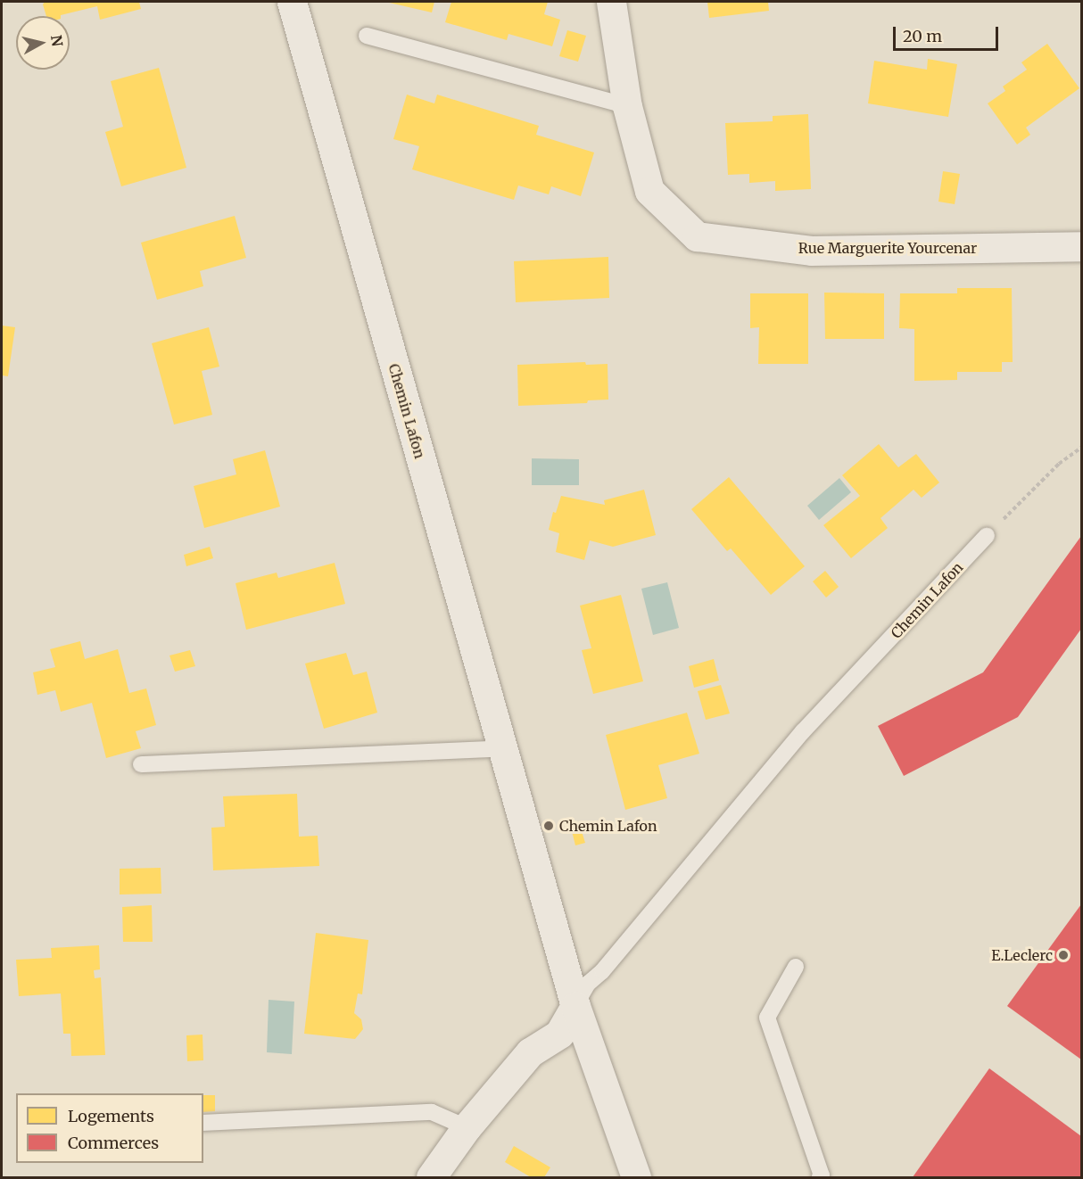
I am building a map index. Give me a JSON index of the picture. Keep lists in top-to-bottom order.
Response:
{
  "streets": {
    "street": ["Rue Marguerite Yourcenar", "Chemin Lafon"]
  },
  "places": ["Chemin Lafon", "E.Leclerc"],
  "legend": ["Logements", "Commerces"],
  "scale_bar": "20 m",
  "north": "right"
}
